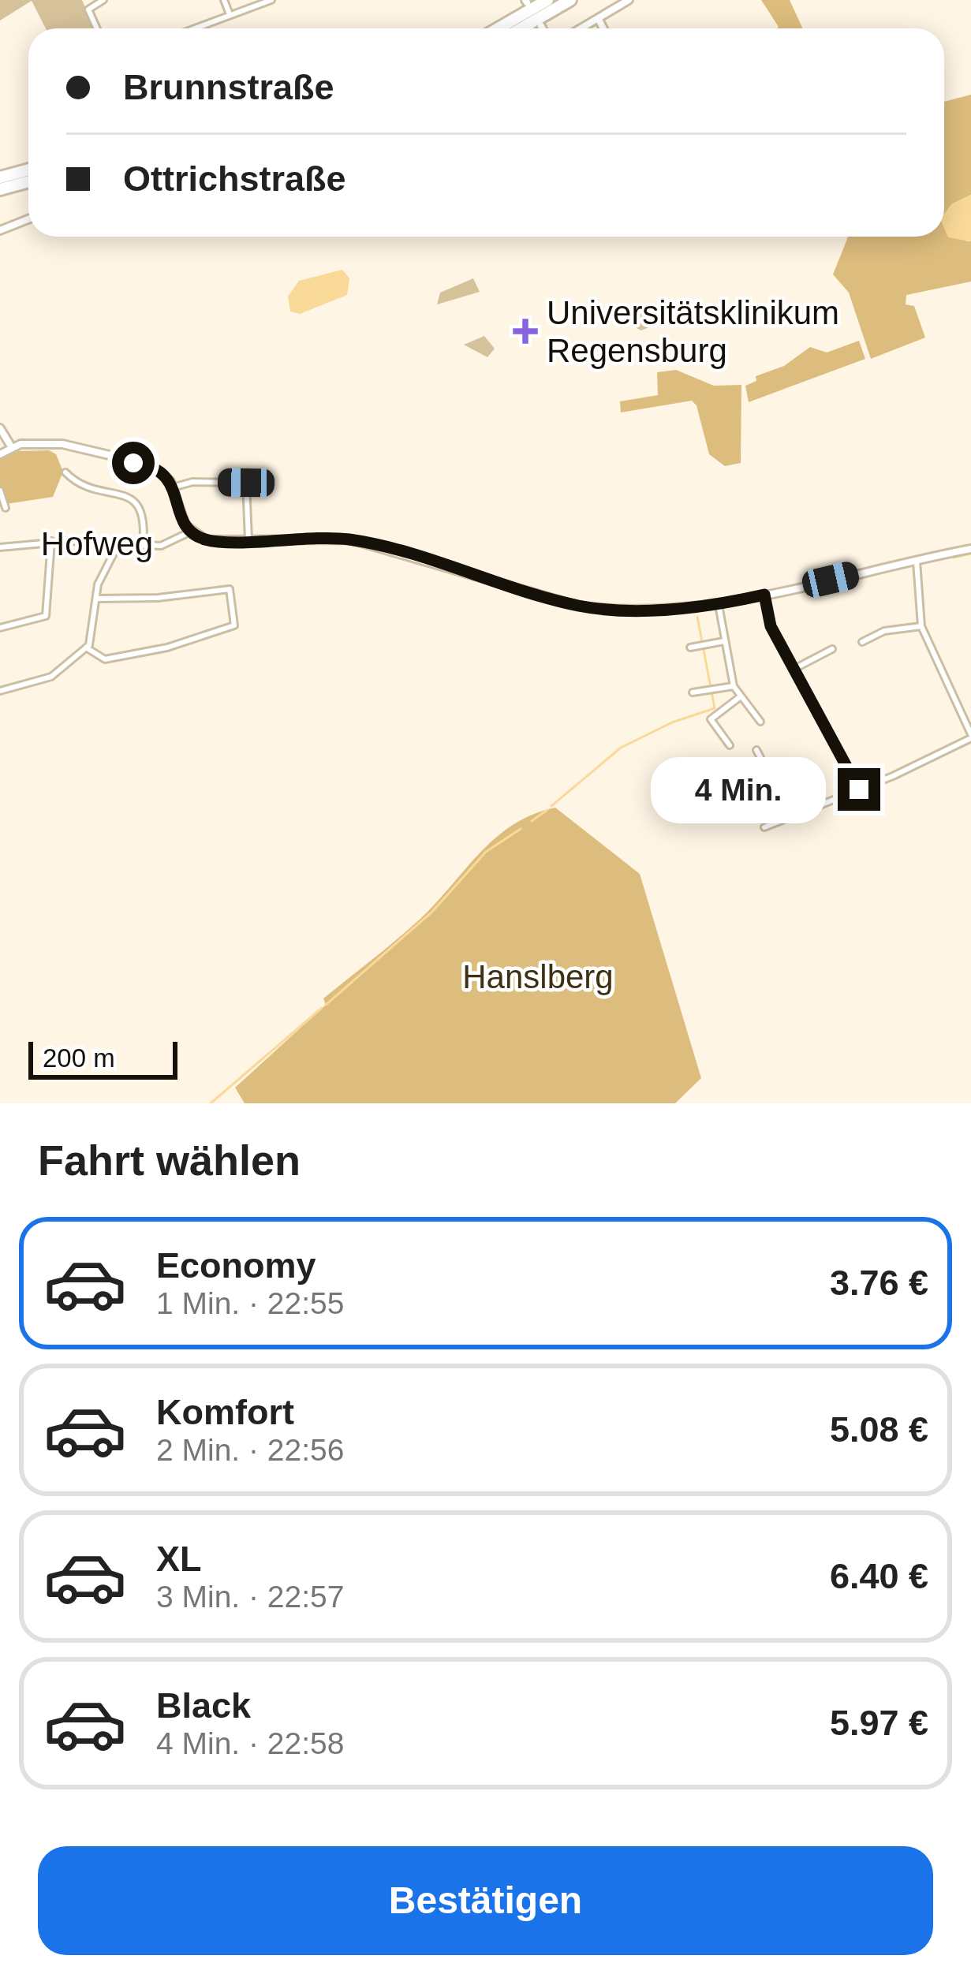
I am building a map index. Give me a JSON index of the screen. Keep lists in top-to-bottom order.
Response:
{
  "streets": {
    "street": ["Hofweg"]
  },
  "parks": ["Hanslberg"],
  "places": {
    "health": ["Universitätsklinikum Regensburg"]
  },
  "scale_bar": "200 m",
  "page": {
    "banner": ["Brunnstraße", "Ottrichstraße"],
    "bubble": "4 Min.",
    "scale": "200 m",
    "heading": "Fahrt wählen",
    "list": [
      {
        "name": "Economy",
        "note": "1 Min. · 22:55",
        "value": "3.76 €"
      },
      {
        "name": "Komfort",
        "note": "2 Min. · 22:56",
        "value": "5.08 €"
      },
      {
        "name": "XL",
        "note": "3 Min. · 22:57",
        "value": "6.40 €"
      },
      {
        "name": "Black",
        "note": "4 Min. · 22:58",
        "value": "5.97 €"
      }
    ],
    "buttons": "Bestätigen"
  }
}
